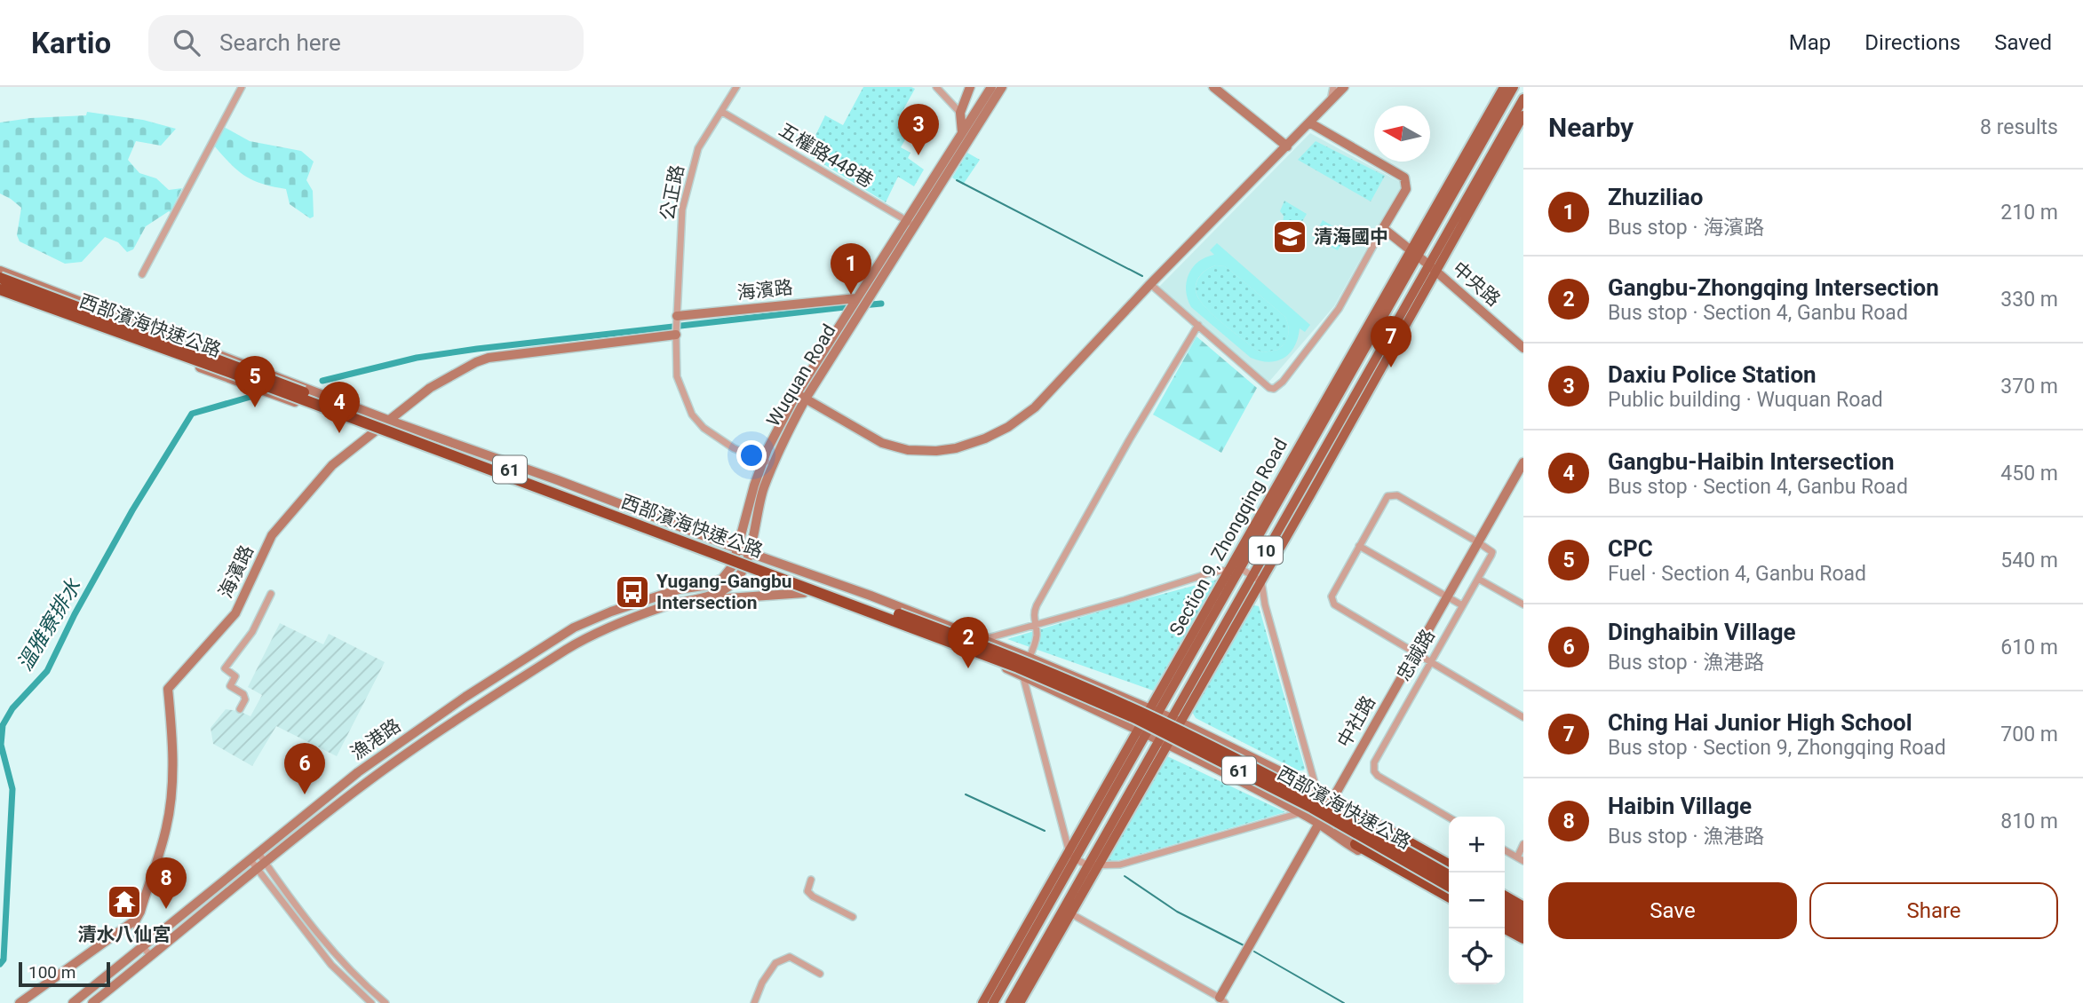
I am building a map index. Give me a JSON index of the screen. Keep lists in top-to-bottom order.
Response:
{
  "streets": {
    "highway": ["西部濱海快速公路", "61"],
    "main road": ["Section 9, Zhongqing Road", "10"],
    "street": [
      "五權路448巷",
      "公正路",
      "中央路",
      "海濱路",
      "Wuquan Road",
      "忠誠路",
      "中社路",
      "漁港路"
    ]
  },
  "crossings": [
    ["五權路448巷", "公正路"],
    ["五權路448巷", "Wuquan Road"],
    ["公正路", "海濱路"],
    ["中央路", "Section 9, Zhongqing Road"],
    ["海濱路", "Wuquan Road"],
    ["Wuquan Road", "漁港路"],
    ["忠誠路", "中社路"]
  ],
  "water": ["溫雅寮排水"],
  "places": {
    "school or university": ["清海國中"],
    "bus stop": ["Yugang-Gangbu Intersection"],
    "temple": ["清水八仙宮"]
  },
  "scale_bar": "100 m",
  "north": "left",
  "page": {
    "header": "Kartio",
    "search": "Search here",
    "nav": ["Map", "Directions", "Saved"],
    "heading": ["Nearby", "8 results"],
    "pins": [
      "3",
      "1",
      "7",
      "5",
      "4",
      "2",
      "6",
      "8"
    ],
    "list": [
      {
        "mark": "1",
        "name": "Zhuziliao",
        "note": "Bus stop · 海濱路",
        "value": "210 m"
      },
      {
        "mark": "2",
        "name": "Gangbu-Zhongqing Intersection",
        "note": "Bus stop · Section 4, Ganbu Road",
        "value": "330 m"
      },
      {
        "mark": "3",
        "name": "Daxiu Police Station",
        "note": "Public building · Wuquan Road",
        "value": "370 m"
      },
      {
        "mark": "4",
        "name": "Gangbu-Haibin Intersection",
        "note": "Bus stop · Section 4, Ganbu Road",
        "value": "450 m"
      },
      {
        "mark": "5",
        "name": "CPC",
        "note": "Fuel · Section 4, Ganbu Road",
        "value": "540 m"
      },
      {
        "mark": "6",
        "name": "Dinghaibin Village",
        "note": "Bus stop · 漁港路",
        "value": "610 m"
      },
      {
        "mark": "7",
        "name": "Ching Hai Junior High School",
        "note": "Bus stop · Section 9, Zhongqing Road",
        "value": "700 m"
      },
      {
        "mark": "8",
        "name": "Haibin Village",
        "note": "Bus stop · 漁港路",
        "value": "810 m"
      }
    ],
    "map_buttons": ["+", "−"],
    "buttons": ["Save", "Share"],
    "scale": "100 m"
  }
}
